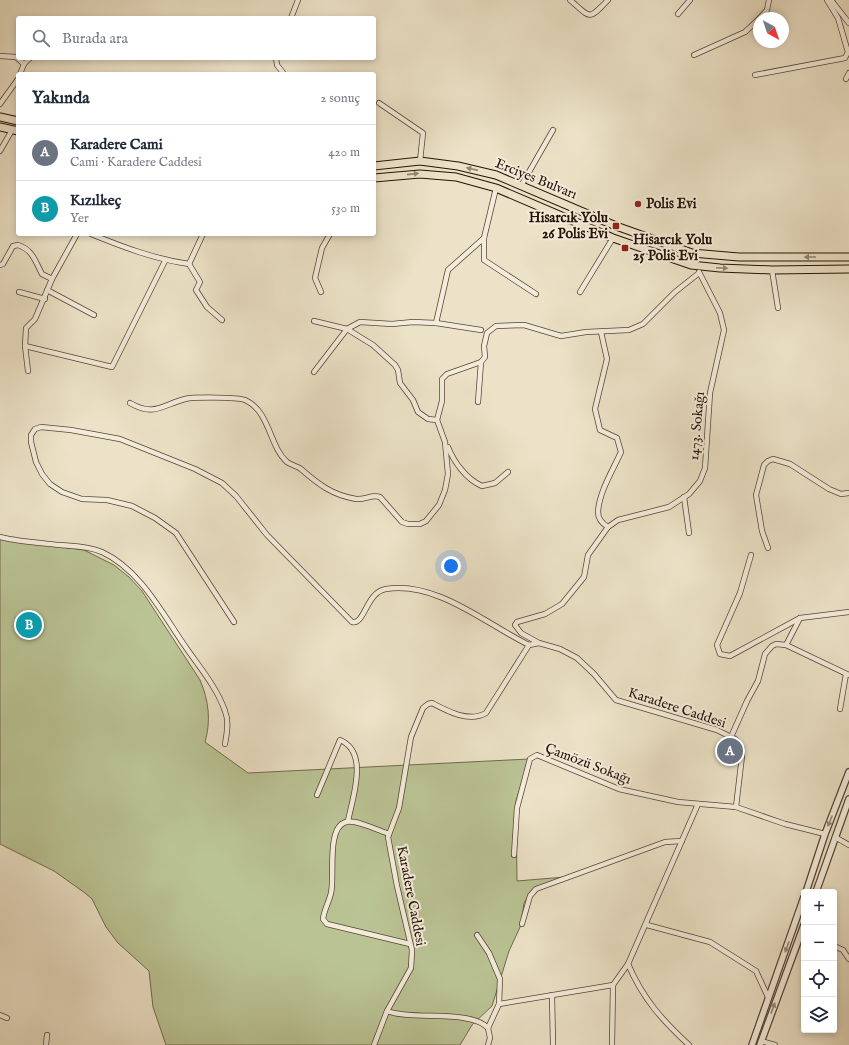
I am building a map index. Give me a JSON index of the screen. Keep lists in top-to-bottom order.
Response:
{
  "streets": {
    "highway": ["Erciyes Bulvarı"],
    "street": ["1473. Sokağı", "Karadere Caddesi", "Çamözü Sokağı"]
  },
  "crossings": [
    ["Erciyes Bulvarı", "1473. Sokağı"],
    ["1473. Sokağı", "Karadere Caddesi"],
    ["Karadere Caddesi", "Çamözü Sokağı"]
  ],
  "places": {
    "other": ["Polis Evi"],
    "transit": ["Hisarcık Yolu 26 Polis Evi", "Hisarcık Yolu 25 Polis Evi"]
  },
  "north": "bottom right",
  "page": {
    "search": "Burada ara",
    "heading": ["Yakında", "2 sonuç"],
    "list": [
      {
        "mark": "A",
        "name": "Karadere Cami",
        "note": "Cami · Karadere Caddesi",
        "value": "420 m"
      },
      {
        "mark": "B",
        "name": "Kızılkeç",
        "note": "Yer",
        "value": "530 m"
      }
    ],
    "pins": ["B", "A"],
    "map_buttons": ["+", "−"]
  }
}
